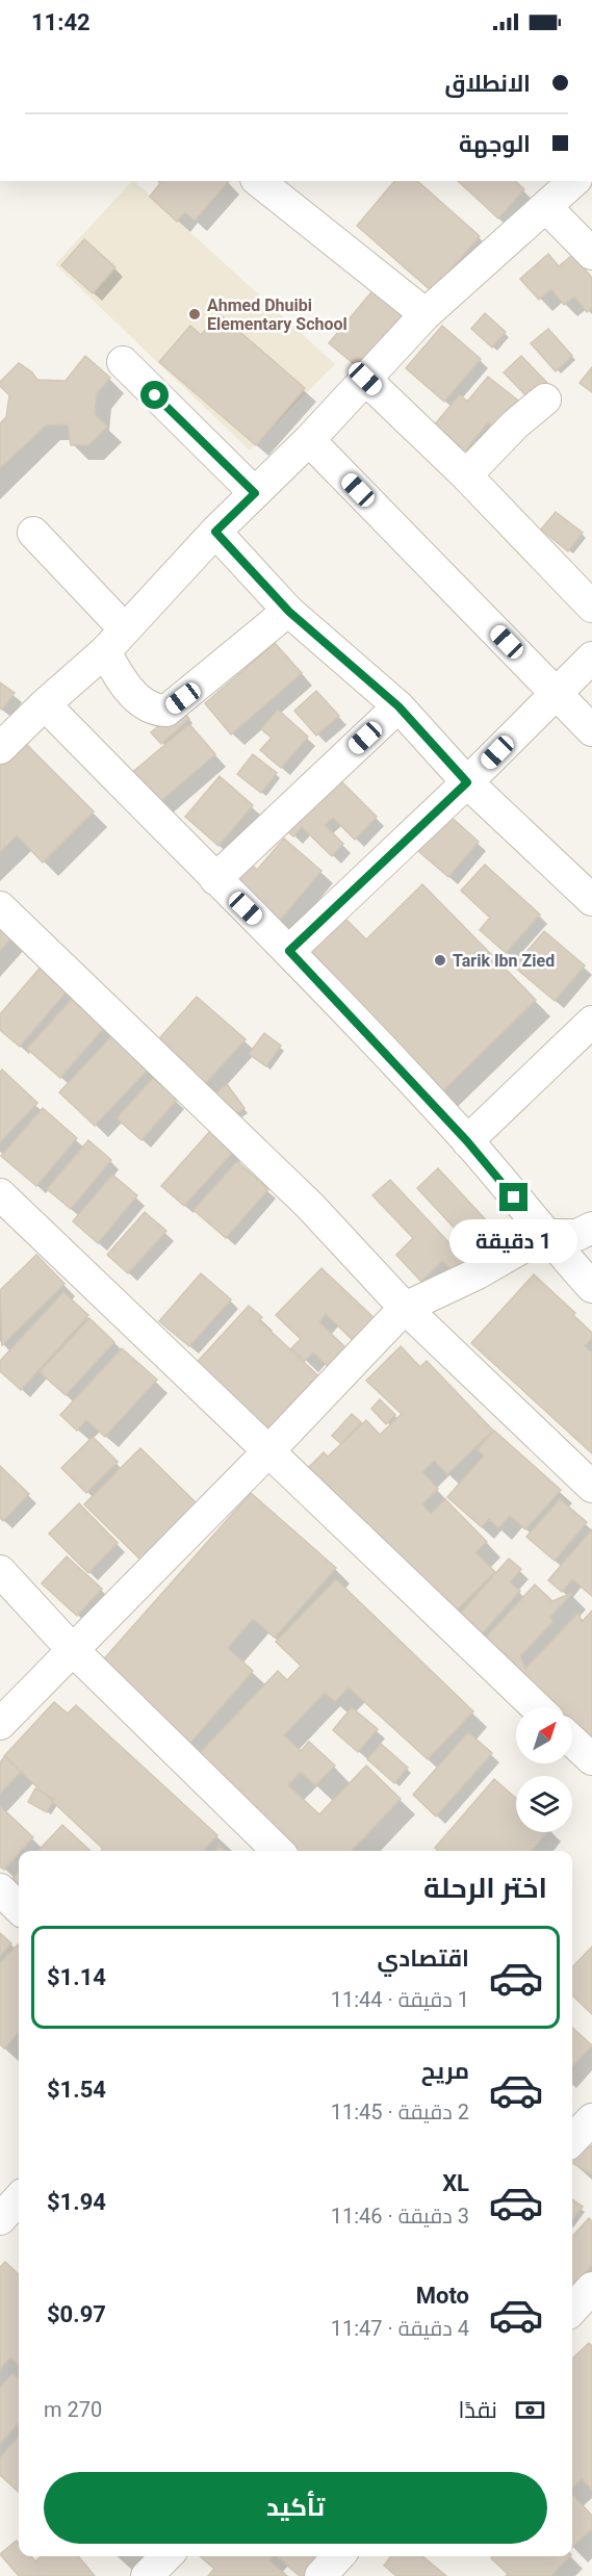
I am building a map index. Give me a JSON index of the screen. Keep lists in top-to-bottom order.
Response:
{
  "places": ["Ahmed Dhuibi Elementary School", "Tarik Ibn Zied"],
  "north": "top right",
  "page": {
    "status": "11:42",
    "banner": ["الانطلاق", "الوجهة"],
    "bubble": "1 دقيقة",
    "heading": "اختر الرحلة",
    "list": [
      {
        "name": "اقتصادي",
        "note": "1 دقيقة · 11:44",
        "value": "$1.14"
      },
      {
        "name": "مريح",
        "note": "2 دقيقة · 11:45",
        "value": "$1.54"
      },
      {
        "name": "XL",
        "note": "3 دقيقة · 11:46",
        "value": "$1.94"
      },
      {
        "name": "Moto",
        "note": "4 دقيقة · 11:47",
        "value": "$0.97"
      }
    ],
    "pay": ["نقدًا", "270 m"],
    "buttons": "تأكيد"
  }
}
